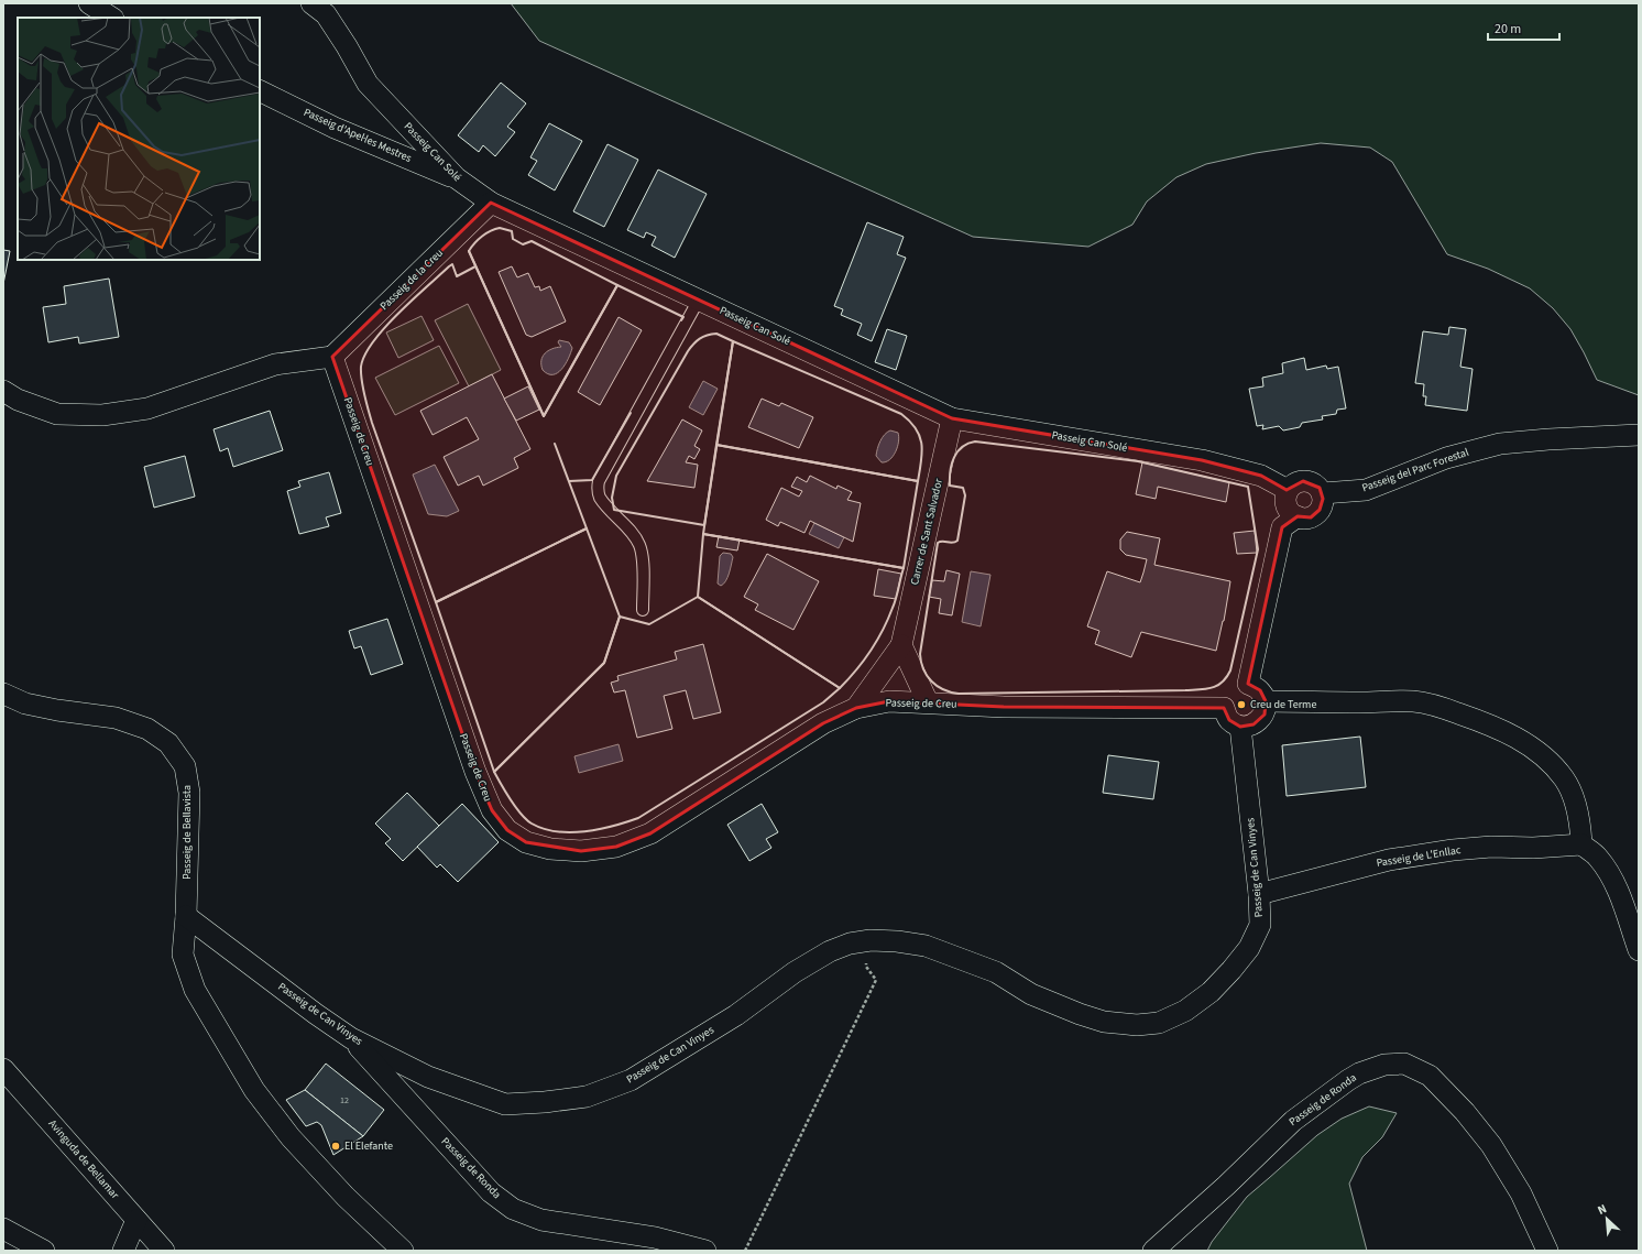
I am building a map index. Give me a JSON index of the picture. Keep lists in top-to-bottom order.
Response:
{
  "streets": {
    "street": [
      "Passeig d'Apel·les Mestres",
      "Passeig Can Solé",
      "Passeig de la Creu",
      "Passeig de Creu",
      "Passeig del Parc Forestal",
      "Carrer de Sant Salvador",
      "Passeig de Bellavista",
      "Passeig de L'Enllac",
      "Passeig de Can Vinyes",
      "Passeig de Ronda",
      "Avinguda de Bellamar"
    ]
  },
  "crossings": [
    ["Passeig d'Apel·les Mestres", "Passeig Can Solé"],
    ["Passeig Can Solé", "Passeig de la Creu"],
    ["Passeig Can Solé", "Passeig del Parc Forestal"],
    ["Passeig Can Solé", "Carrer de Sant Salvador"],
    ["Passeig de la Creu", "Passeig de Creu"],
    ["Passeig de Creu", "Carrer de Sant Salvador"],
    ["Passeig de Creu", "Passeig de Can Vinyes"],
    ["Passeig de Bellavista", "Passeig de Can Vinyes"],
    ["Passeig de L'Enllac", "Passeig de Can Vinyes"],
    ["Passeig de Can Vinyes", "Passeig de Ronda"]
  ],
  "places": ["Creu de Terme", "El Elefante"],
  "house_numbers": ["12"],
  "scale_bar": "20 m",
  "north": "top left"
}
